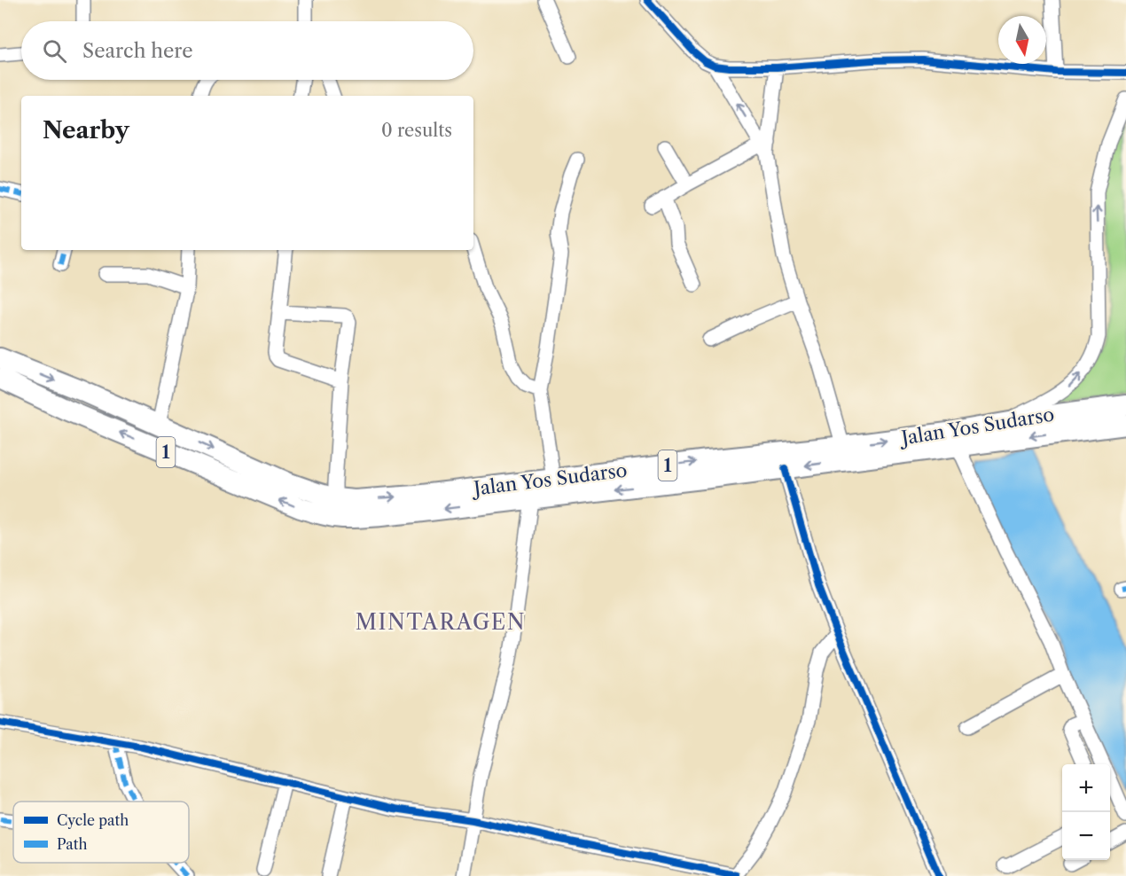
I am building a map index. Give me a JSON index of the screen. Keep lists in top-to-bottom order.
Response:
{
  "streets": {
    "highway": ["Jalan Yos Sudarso", "1"]
  },
  "districts": ["MINTARAGEN"],
  "legend": ["Cycle path", "Path"],
  "north": "bottom",
  "page": {
    "search": "Search here",
    "heading": ["Nearby", "0 results"],
    "map_buttons": ["+", "−"]
  }
}
